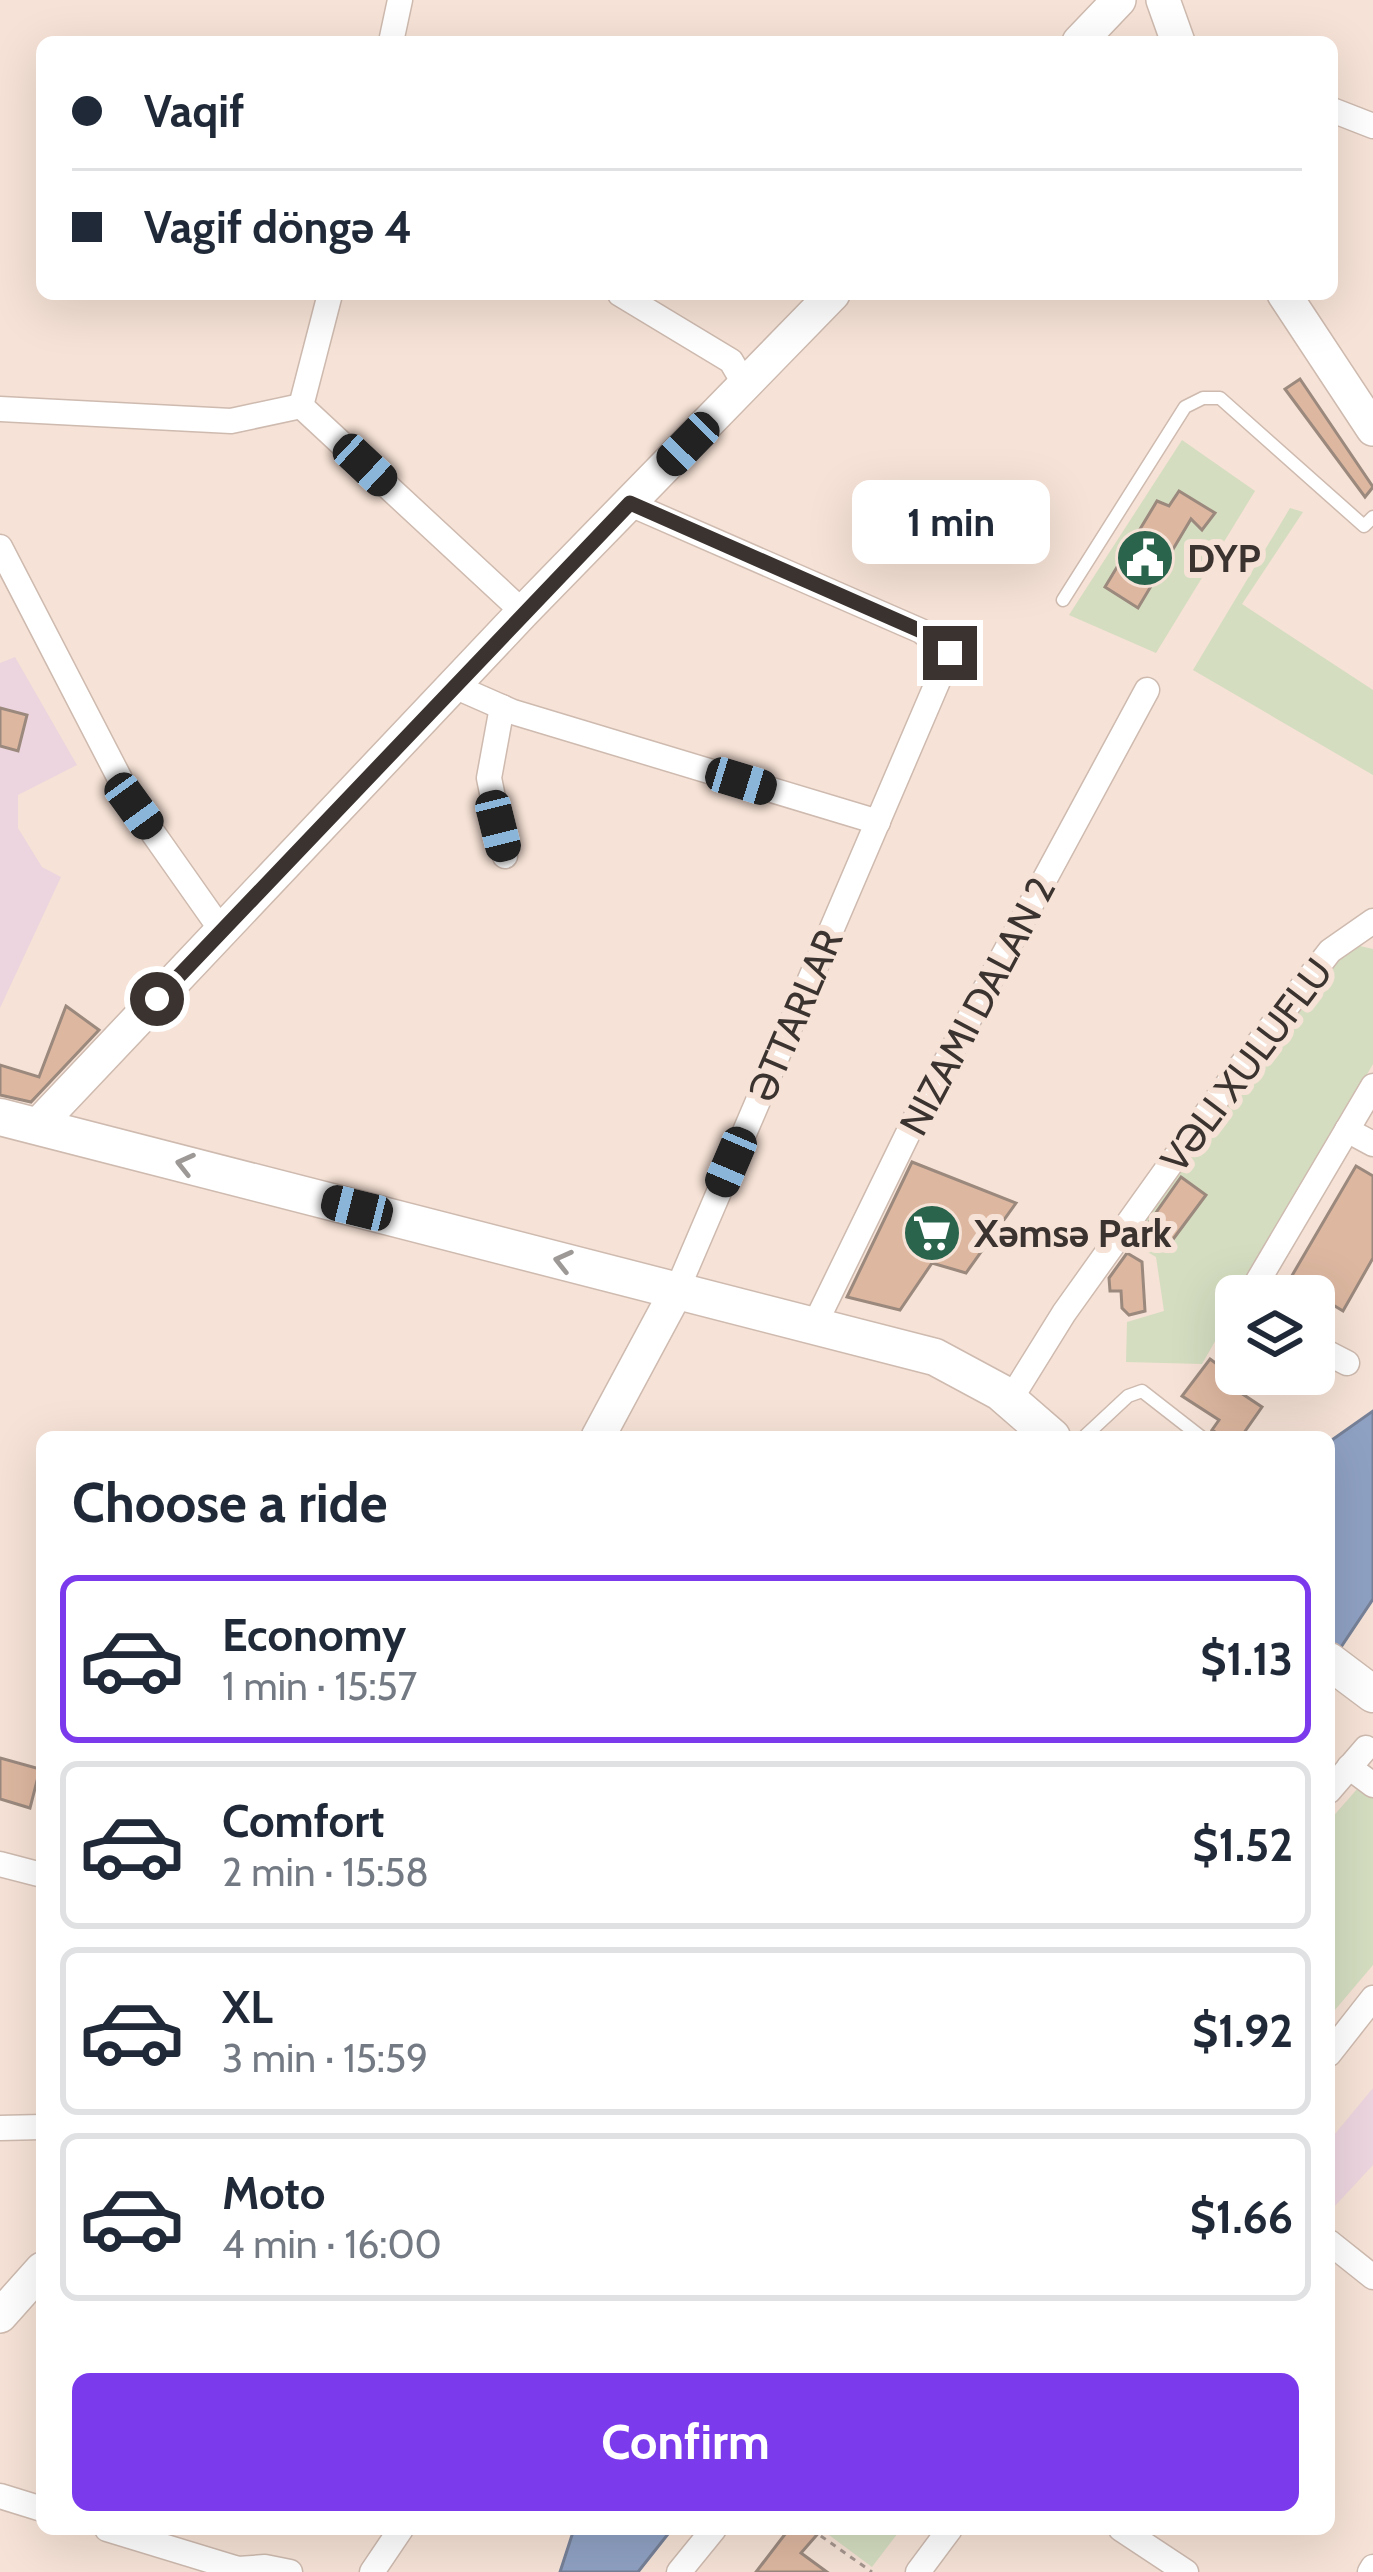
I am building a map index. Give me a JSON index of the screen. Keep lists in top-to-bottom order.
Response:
{
  "streets": {
    "street": ["NIZAMI DALAN 2", "ƏTTARLAR", "VƏLI XULUFLU"]
  },
  "places": {
    "public building": ["DYP"],
    "supermarket": ["Xəmsə Park"]
  },
  "page": {
    "banner": ["Vaqif", "Vagif döngə 4"],
    "bubble": "1 min",
    "heading": "Choose a ride",
    "list": [
      {
        "name": "Economy",
        "note": "1 min · 15:57",
        "value": "$1.13"
      },
      {
        "name": "Comfort",
        "note": "2 min · 15:58",
        "value": "$1.52"
      },
      {
        "name": "XL",
        "note": "3 min · 15:59",
        "value": "$1.92"
      },
      {
        "name": "Moto",
        "note": "4 min · 16:00",
        "value": "$1.66"
      }
    ],
    "buttons": "Confirm"
  }
}
